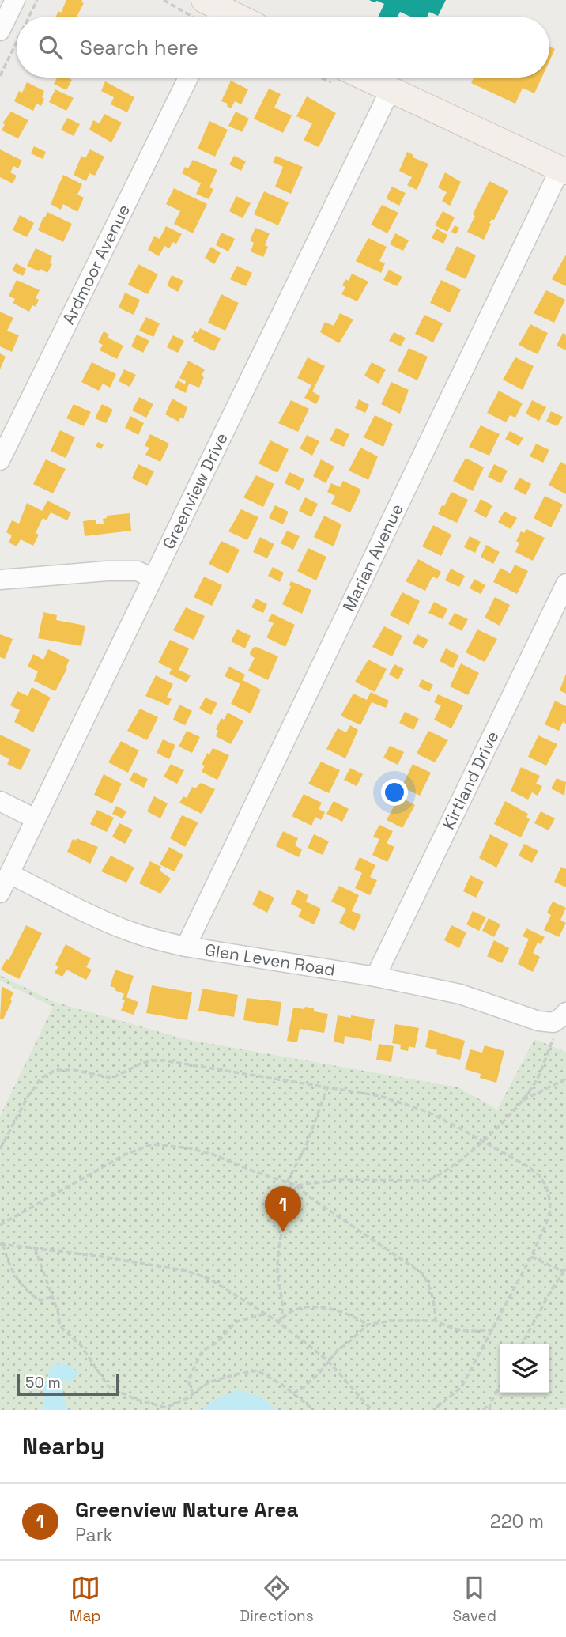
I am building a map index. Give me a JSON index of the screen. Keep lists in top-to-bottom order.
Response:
{
  "streets": {
    "street": [
      "Ardmoor Avenue",
      "Greenview Drive",
      "Marian Avenue",
      "Kirtland Drive",
      "Glen Leven Road"
    ]
  },
  "crossings": [
    ["Greenview Drive", "Glen Leven Road"],
    ["Marian Avenue", "Glen Leven Road"],
    ["Kirtland Drive", "Glen Leven Road"]
  ],
  "scale_bar": "50 m",
  "page": {
    "search": "Search here",
    "pins": "1",
    "scale": "50 m",
    "heading": "Nearby",
    "list": [
      {
        "mark": "1",
        "name": "Greenview Nature Area",
        "note": "Park",
        "value": "220 m"
      }
    ],
    "nav": ["Map", "Directions", "Saved"]
  }
}
